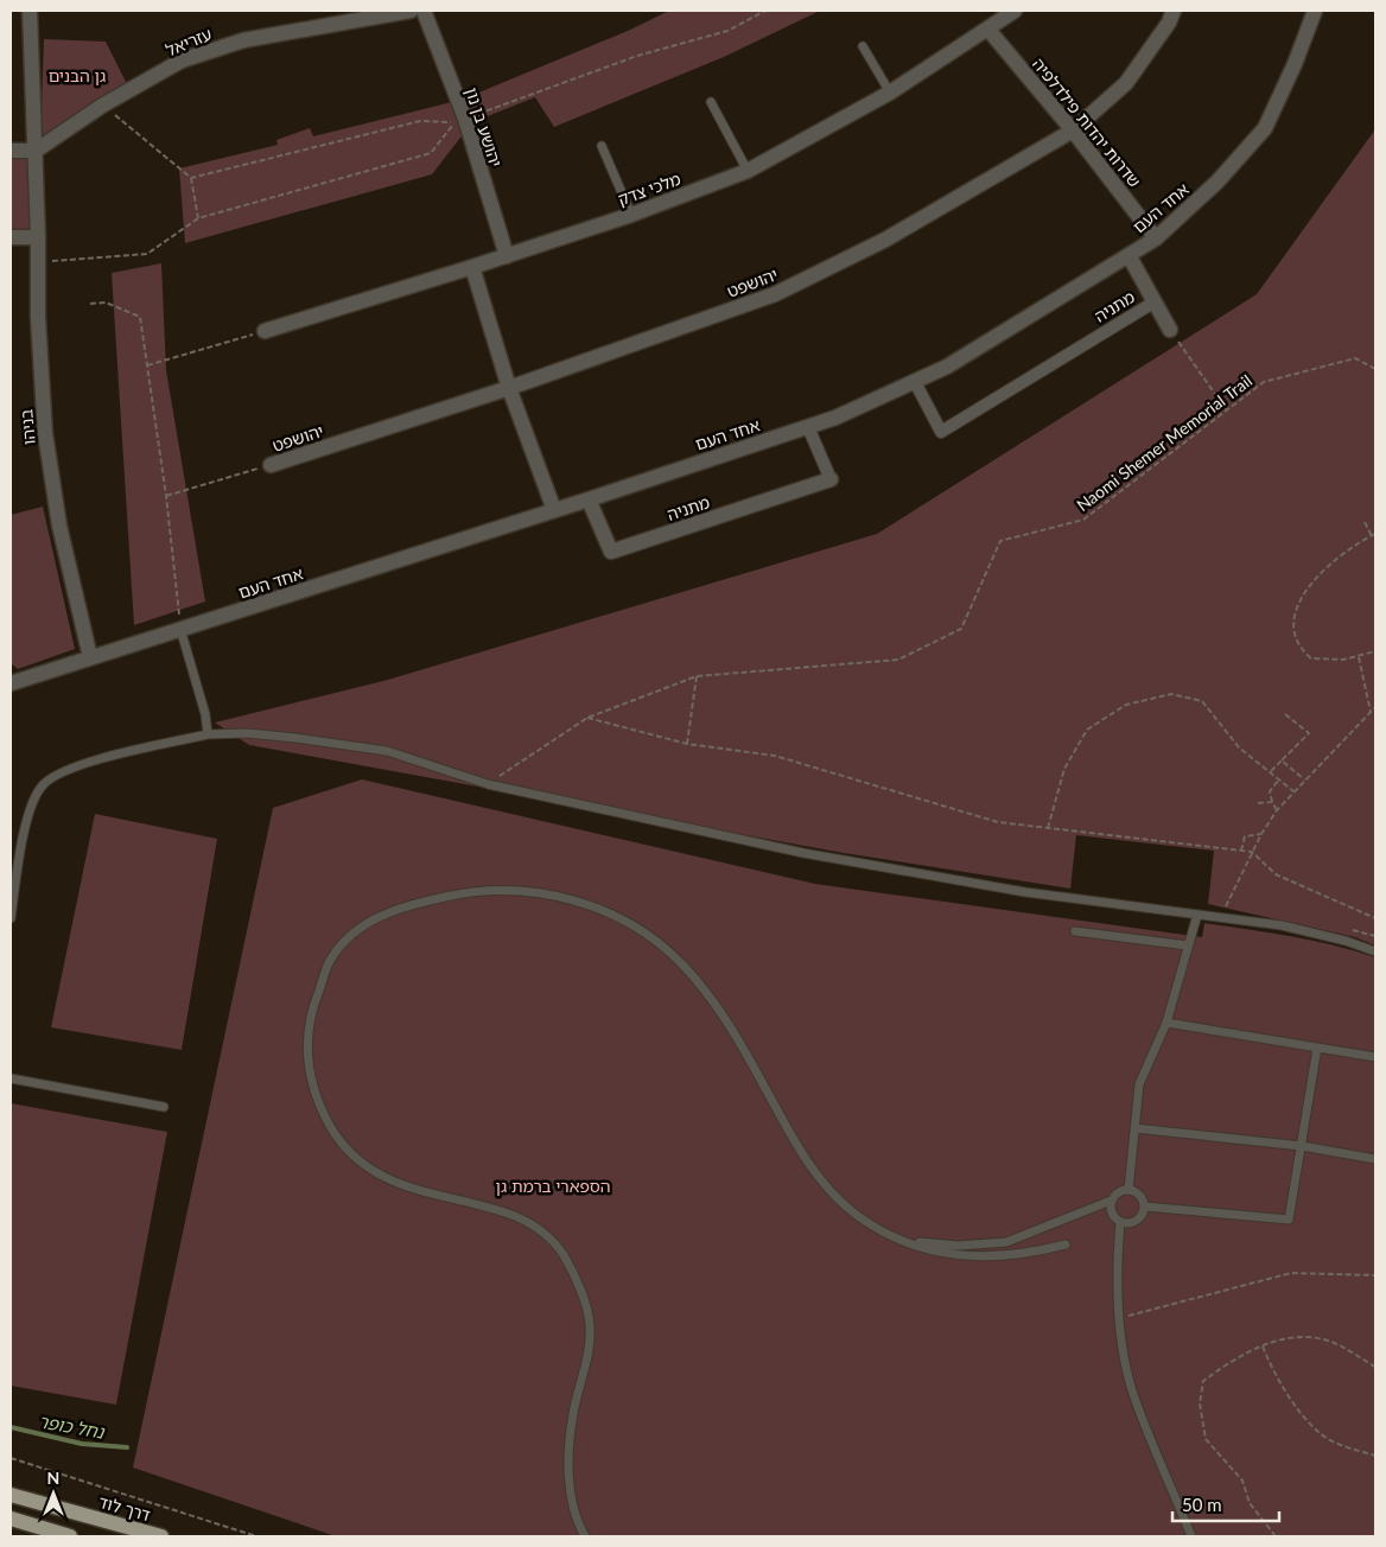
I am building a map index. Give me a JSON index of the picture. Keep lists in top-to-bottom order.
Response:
{
  "streets": {
    "main road": ["דרך לוד"],
    "street": [
      "עזריאל",
      "שדרות יהדות פילדלפיה",
      "יהושע בן נון",
      "מלכי צדק",
      "אחד העם",
      "יהושפט",
      "מתניה",
      "בניהו"
    ],
    "path": ["Naomi Shemer Memorial Trail"]
  },
  "crossings": [
    ["עזריאל", "בניהו"],
    ["שדרות יהדות פילדלפיה", "מלכי צדק"],
    ["שדרות יהדות פילדלפיה", "אחד העם"],
    ["שדרות יהדות פילדלפיה", "יהושפט"],
    ["יהושע בן נון", "מלכי צדק"],
    ["אחד העם", "מתניה"],
    ["אחד העם", "בניהו"]
  ],
  "water": ["נחל כופר"],
  "parks": ["גן הבנים", "הספארי ברמת גן"],
  "scale_bar": "50 m",
  "north": "top"
}
